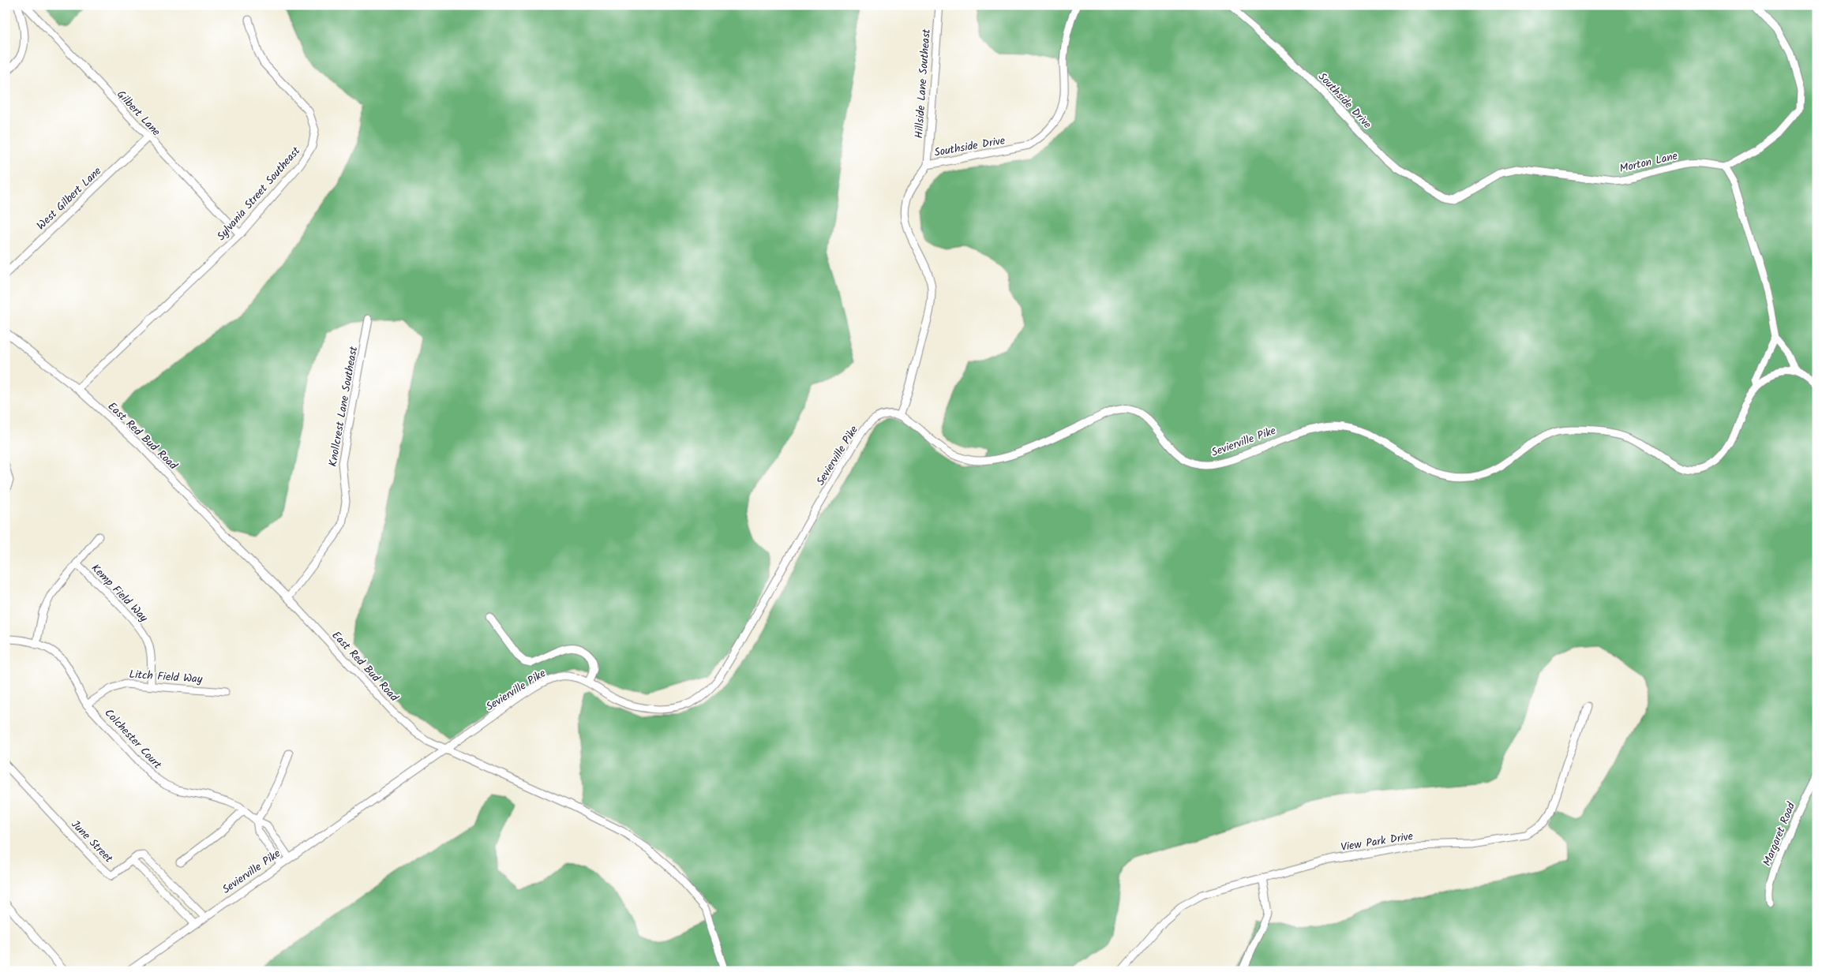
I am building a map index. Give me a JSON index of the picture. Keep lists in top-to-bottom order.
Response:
{
  "streets": {
    "street": [
      "Hillside Lane Southeast",
      "Southside Drive",
      "Gilbert Lane",
      "Morton Lane",
      "Sylvania Street Southeast",
      "West Gilbert Lane",
      "Knollcrest Lane Southeast",
      "East Red Bud Road",
      "Sevierville Pike",
      "Kemp Field Way",
      "Litch Field Way",
      "Colchester Court",
      "Margaret Road",
      "June Street",
      "View Park Drive"
    ]
  },
  "crossings": [
    ["Hillside Lane Southeast", "Southside Drive"],
    ["Southside Drive", "Morton Lane"],
    ["Southside Drive", "Sevierville Pike"],
    ["Gilbert Lane", "Sylvania Street Southeast"],
    ["Gilbert Lane", "West Gilbert Lane"],
    ["Sylvania Street Southeast", "East Red Bud Road"],
    ["Knollcrest Lane Southeast", "East Red Bud Road"],
    ["East Red Bud Road", "Sevierville Pike"],
    ["Sevierville Pike", "Colchester Court"],
    ["Kemp Field Way", "Litch Field Way"],
    ["Litch Field Way", "Colchester Court"]
  ]
}
